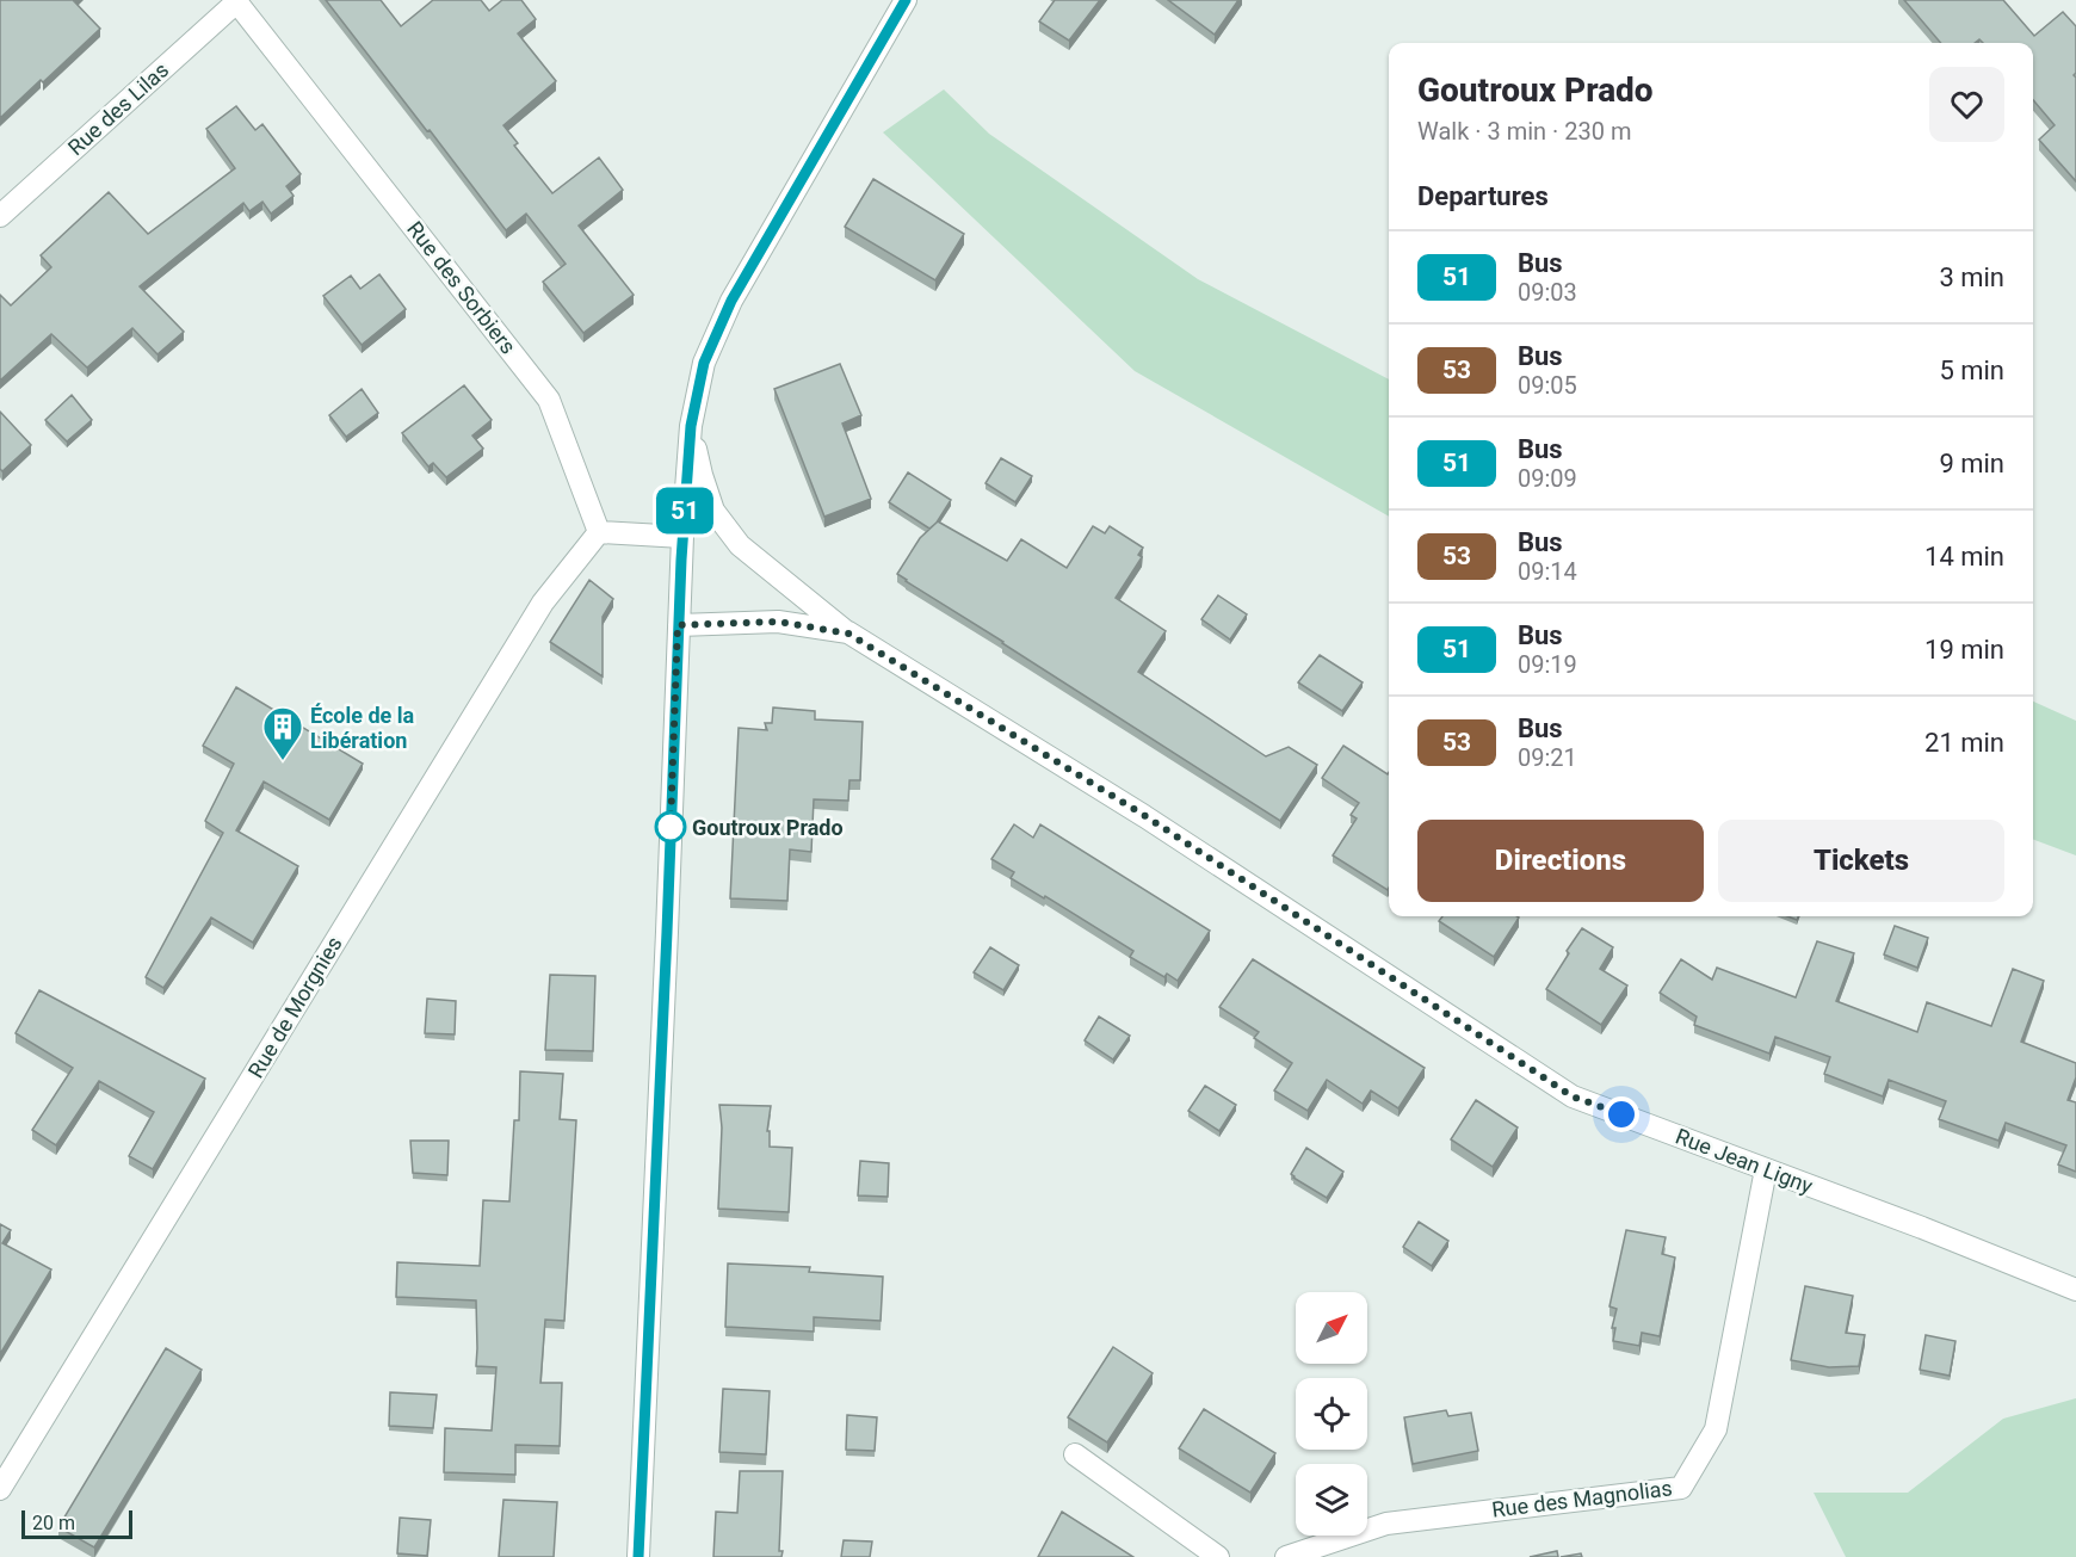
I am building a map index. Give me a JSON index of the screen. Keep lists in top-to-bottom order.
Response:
{
  "streets": {
    "street": [
      "Rue des Lilas",
      "Rue des Sorbiers",
      "Rue de Morgnies",
      "Rue Jean Ligny",
      "Rue des Magnolias"
    ]
  },
  "crossings": [
    ["Rue des Lilas", "Rue des Sorbiers"],
    ["Rue des Sorbiers", "Rue de Morgnies"],
    ["Rue Jean Ligny", "Rue des Magnolias"]
  ],
  "places": {
    "building": ["École de la Libération"],
    "other": ["Goutroux Prado"]
  },
  "lines": ["bus line 51"],
  "scale_bar": "20 m",
  "north": "top right",
  "page": {
    "on_map": "51",
    "heading": [
      ["Goutroux Prado", "Walk · 3 min · 230 m"],
      "Departures"
    ],
    "list": [
      {
        "mark": "51",
        "name": "Bus",
        "note": "09:03",
        "value": "3 min"
      },
      {
        "mark": "53",
        "name": "Bus",
        "note": "09:05",
        "value": "5 min"
      },
      {
        "mark": "51",
        "name": "Bus",
        "note": "09:09",
        "value": "9 min"
      },
      {
        "mark": "53",
        "name": "Bus",
        "note": "09:14",
        "value": "14 min"
      },
      {
        "mark": "51",
        "name": "Bus",
        "note": "09:19",
        "value": "19 min"
      },
      {
        "mark": "53",
        "name": "Bus",
        "note": "09:21",
        "value": "21 min"
      }
    ],
    "buttons": ["Directions", "Tickets"],
    "scale": "20 m"
  }
}
